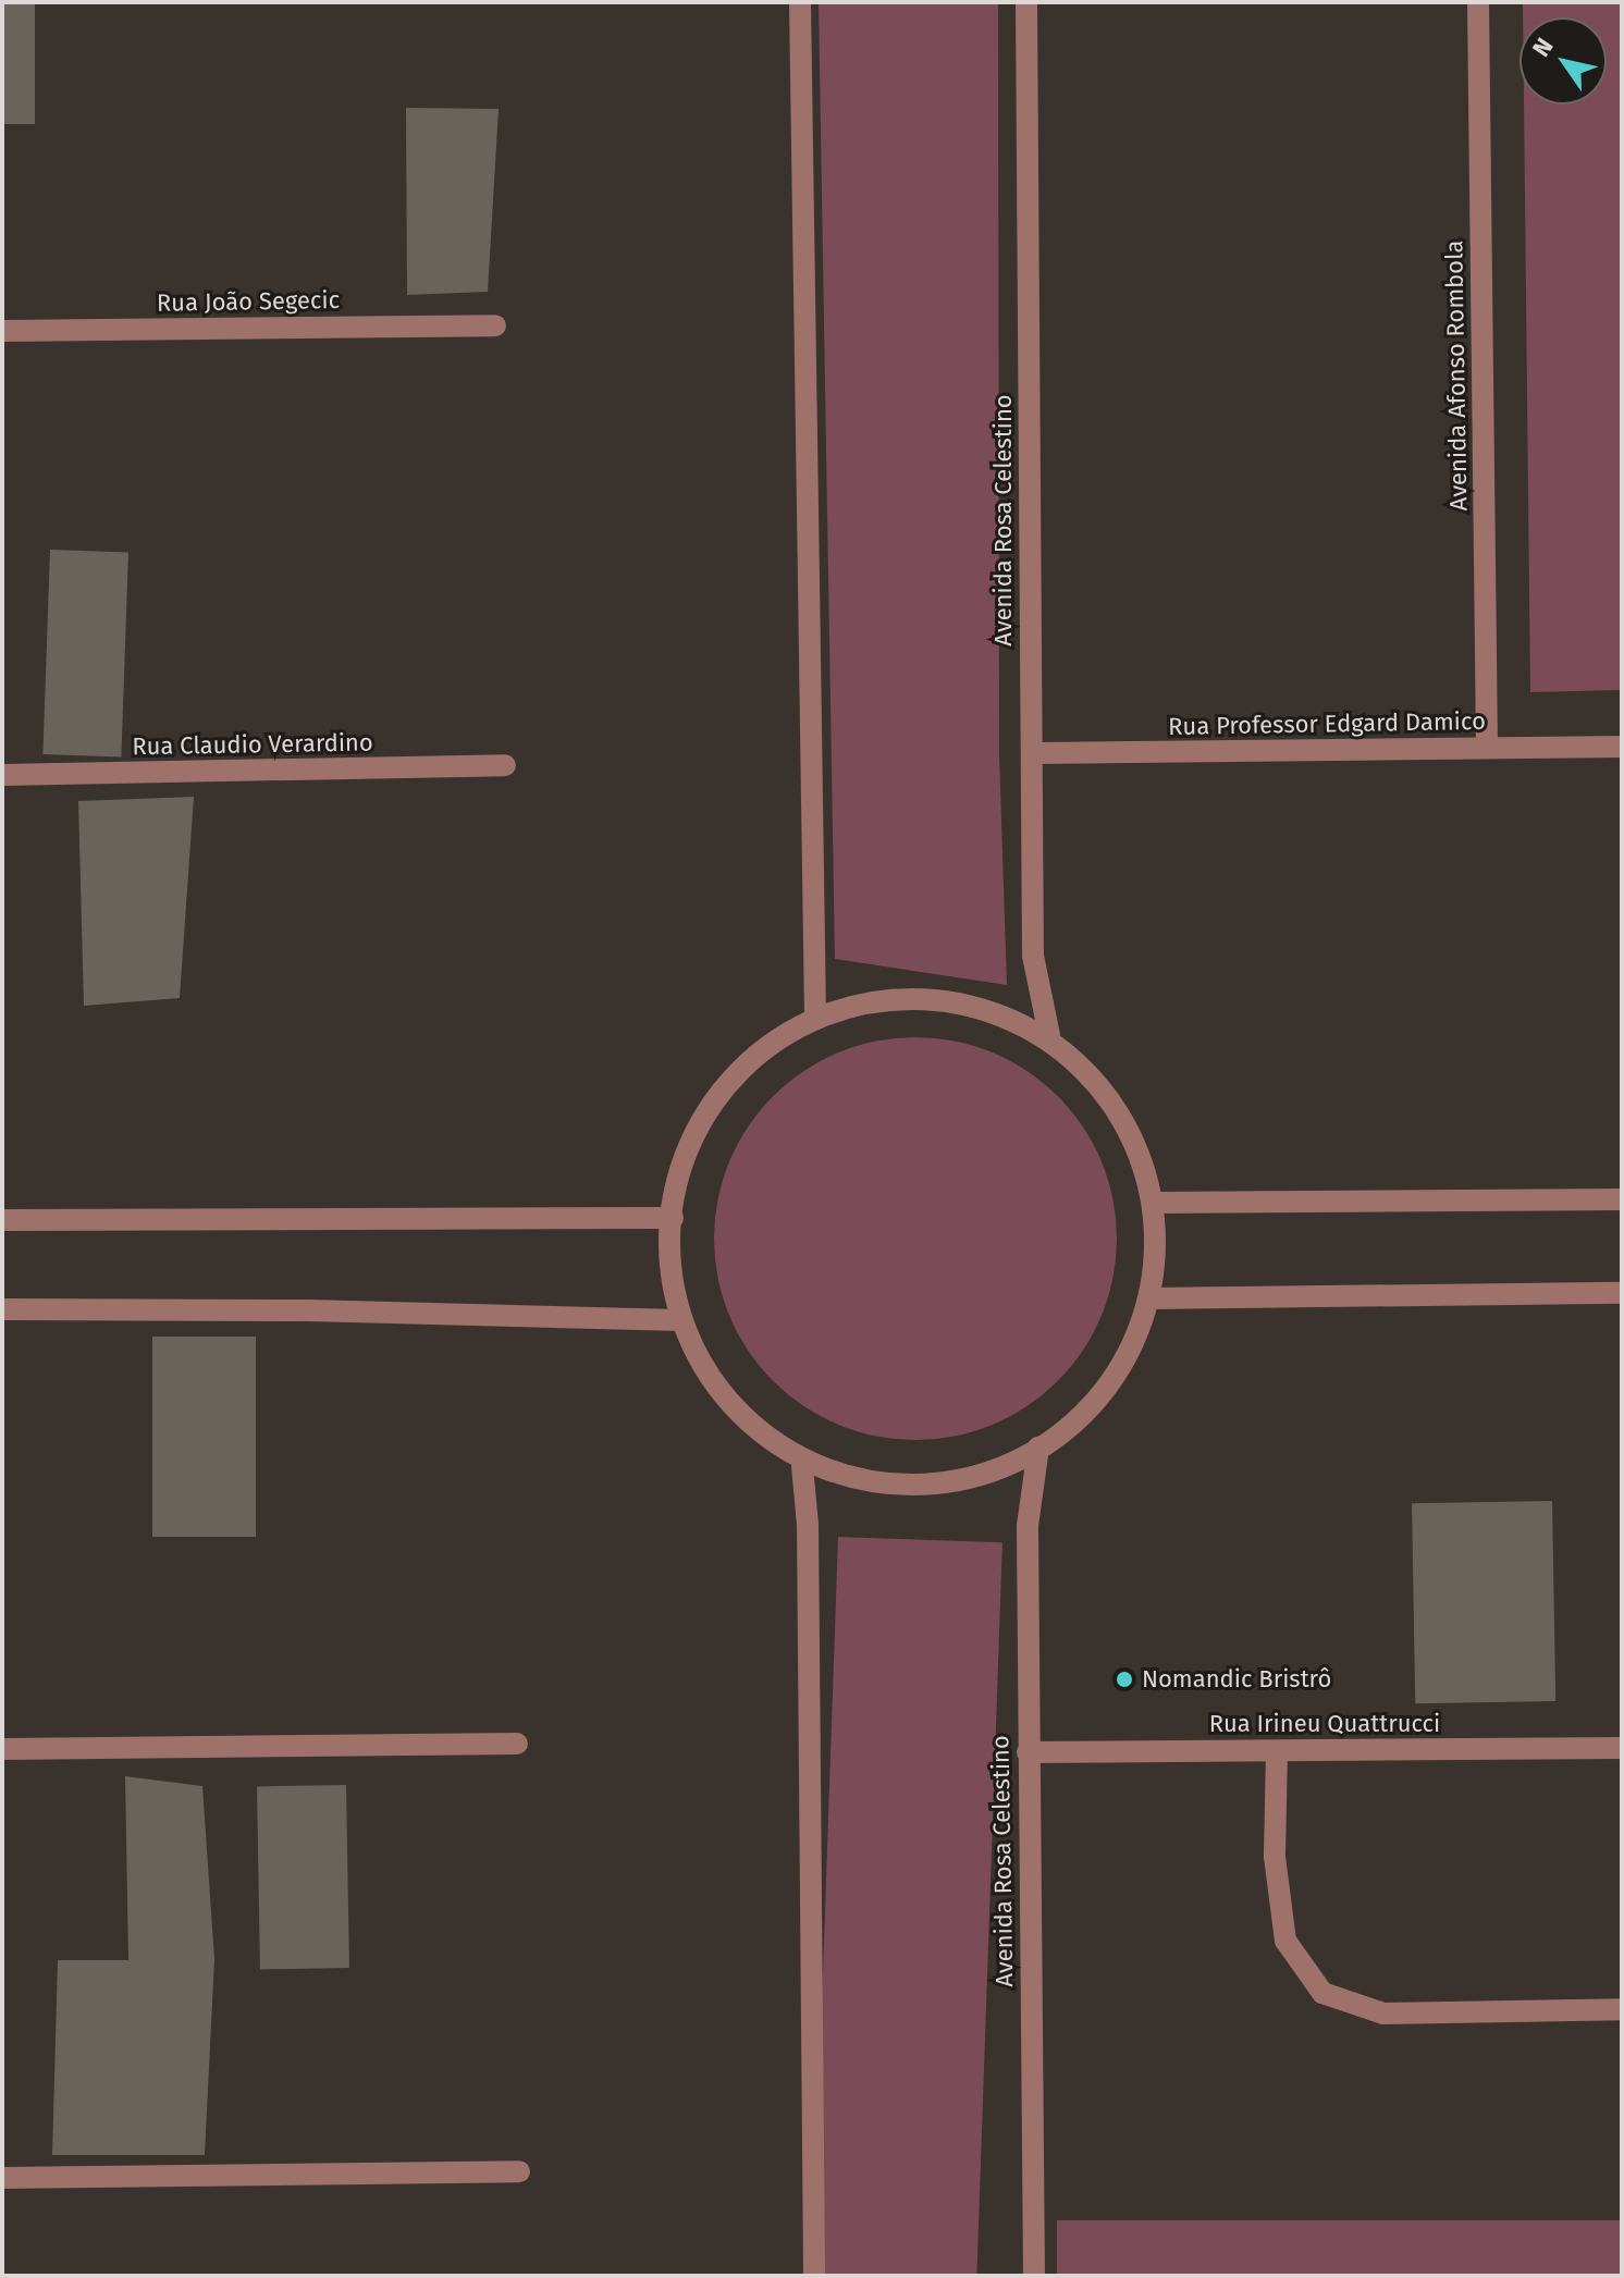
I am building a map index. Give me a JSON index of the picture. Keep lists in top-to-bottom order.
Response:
{
  "streets": {
    "street": [
      "Rua João Segecic",
      "Avenida Afonso Rombola",
      "Avenida Rosa Celestino",
      "Rua Professor Edgard Damico",
      "Rua Claudio Verardino",
      "Rua Irineu Quattrucci"
    ]
  },
  "crossings": [
    ["Avenida Afonso Rombola", "Rua Professor Edgard Damico"],
    ["Avenida Rosa Celestino", "Rua Professor Edgard Damico"],
    ["Avenida Rosa Celestino", "Rua Irineu Quattrucci"]
  ],
  "places": ["Nomandic Bristrô"],
  "north": "top left"
}
